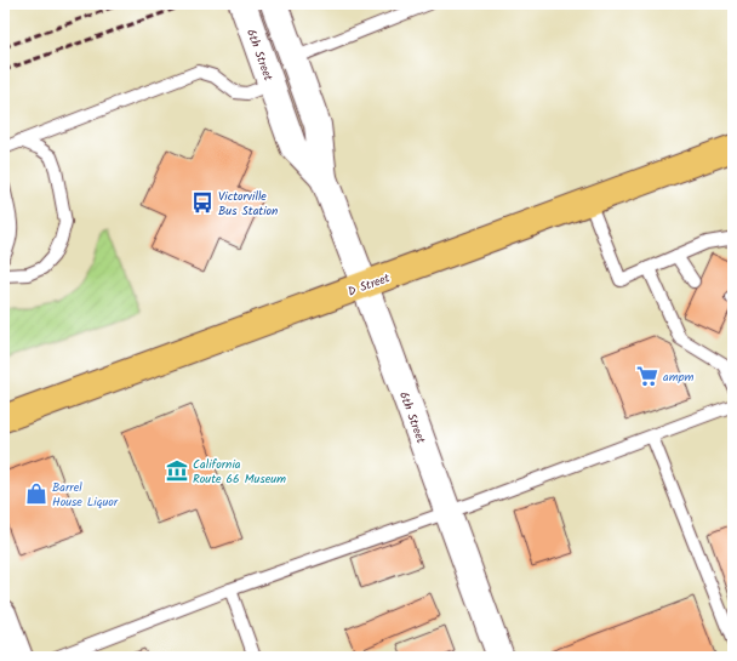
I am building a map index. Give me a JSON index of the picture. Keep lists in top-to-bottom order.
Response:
{
  "streets": {
    "main road": ["D Street"],
    "street": ["6th Street"]
  },
  "crossings": [
    ["6th Street", "D Street"]
  ],
  "places": {
    "bus stop": ["Victorville Bus Station"],
    "supermarket": ["ampm"],
    "museum": ["California Route 66 Museum"],
    "shop": ["Barrel House Liquor"]
  }
}
